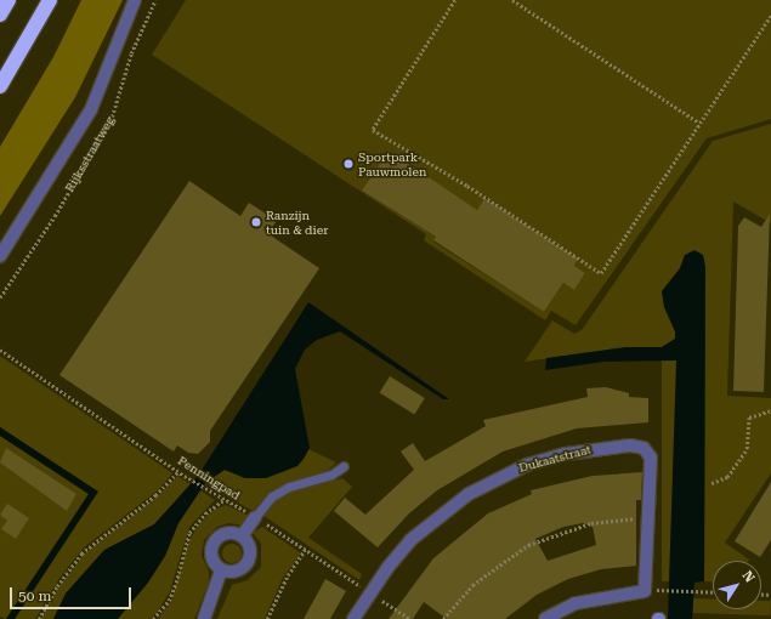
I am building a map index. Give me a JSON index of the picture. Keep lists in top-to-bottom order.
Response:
{
  "streets": {
    "street": ["Rijksstraatweg", "Dukaatstraat"],
    "path": ["Penningpad"]
  },
  "crossings": [
    ["Dukaatstraat", "Penningpad"]
  ],
  "places": ["Sportpark Pauwmolen", "Ranzijn tuin & dier"],
  "scale_bar": "50 m",
  "north": "top right"
}
